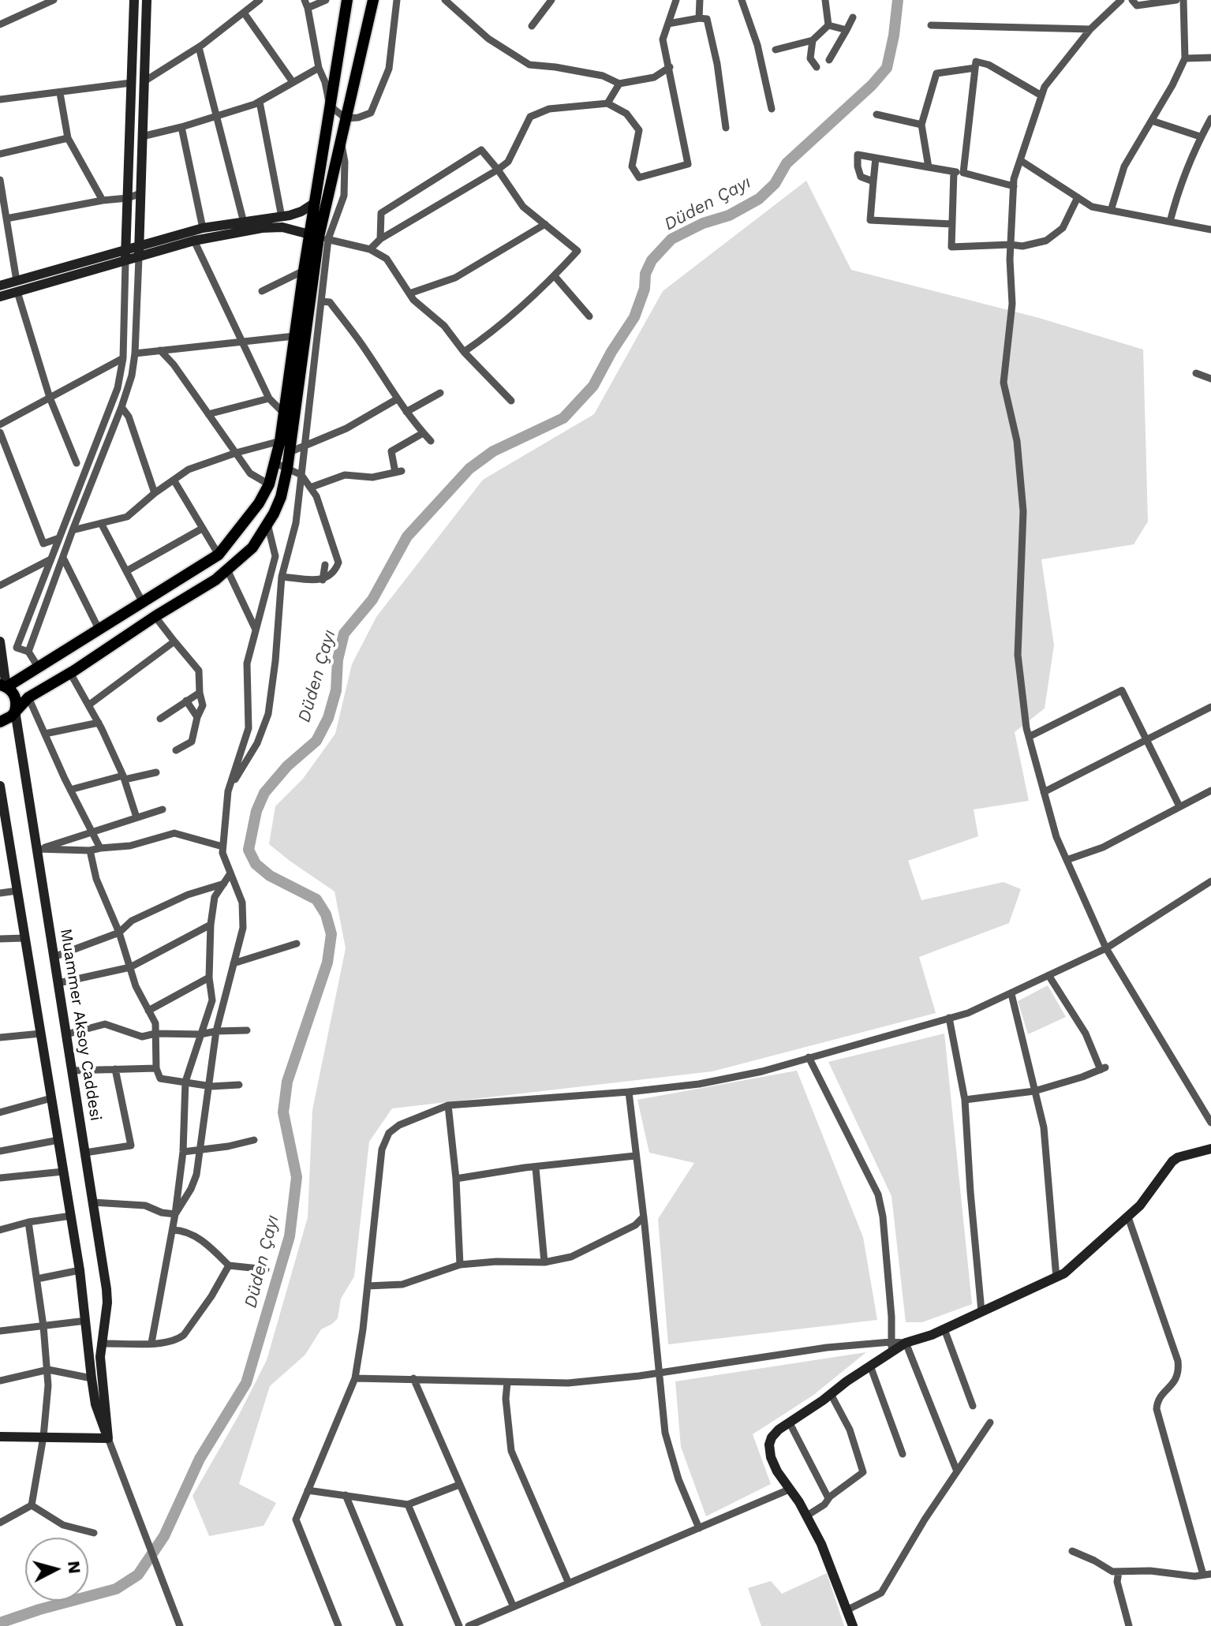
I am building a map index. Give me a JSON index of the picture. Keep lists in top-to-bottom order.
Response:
{
  "streets": {
    "street": ["Muammer Aksoy Caddesi"]
  },
  "water": ["Düden Çayı"],
  "north": "right"
}
